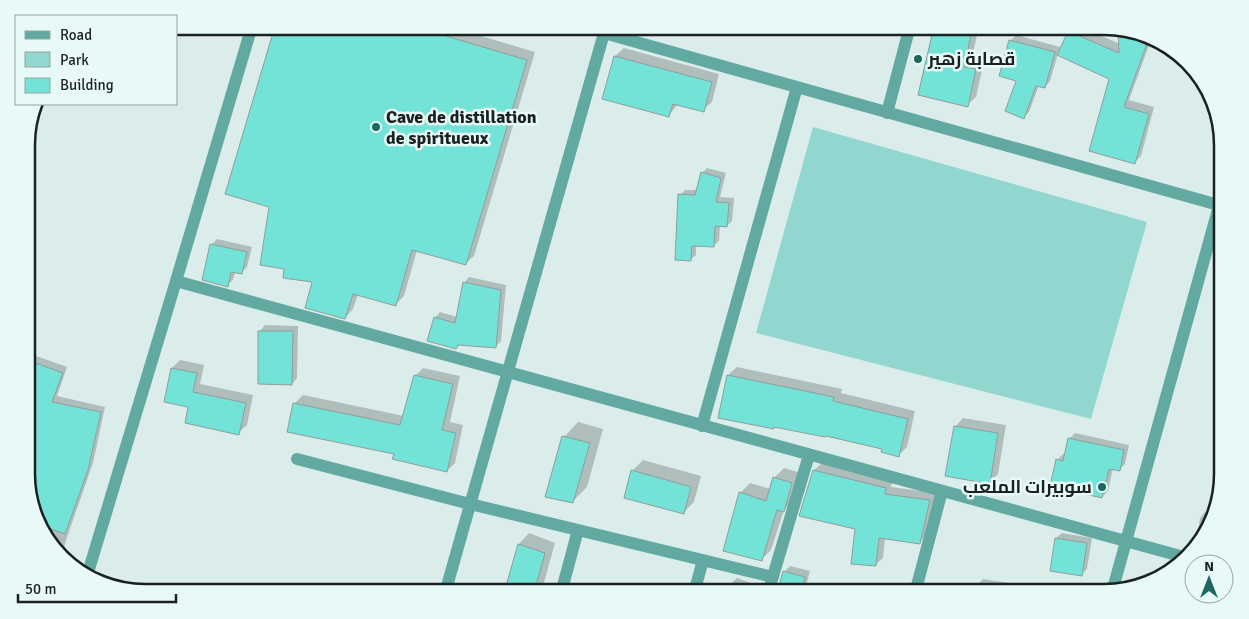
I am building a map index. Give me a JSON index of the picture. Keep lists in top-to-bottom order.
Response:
{
  "places": ["قصابة زهير", "Cave de distillation de spiritueux", "سوبيرات الملعب"],
  "legend": ["Road", "Park", "Building"],
  "scale_bar": "50 m",
  "north": "top"
}
